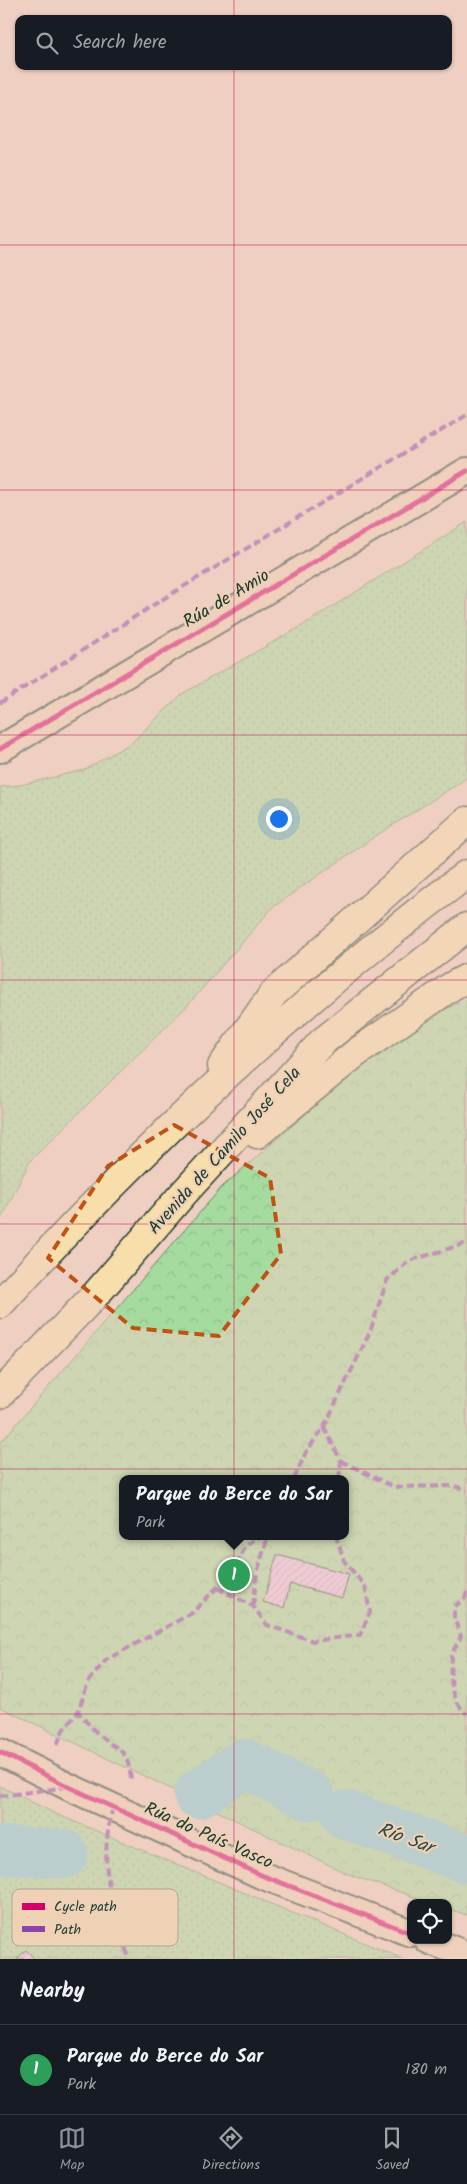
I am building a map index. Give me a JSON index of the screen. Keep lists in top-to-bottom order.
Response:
{
  "streets": {
    "highway": ["Avenida de Camilo José Cela"],
    "street": ["Rúa de Amio", "Rúa do País Vasco"]
  },
  "water": ["Río Sar"],
  "legend": ["Cycle path", "Path"],
  "page": {
    "search": "Search here",
    "popup": ["Parque do Berce do Sar", "Park"],
    "pins": "1",
    "heading": "Nearby",
    "list": [
      {
        "mark": "1",
        "name": "Parque do Berce do Sar",
        "note": "Park",
        "value": "180 m"
      }
    ],
    "nav": ["Map", "Directions", "Saved"]
  }
}
